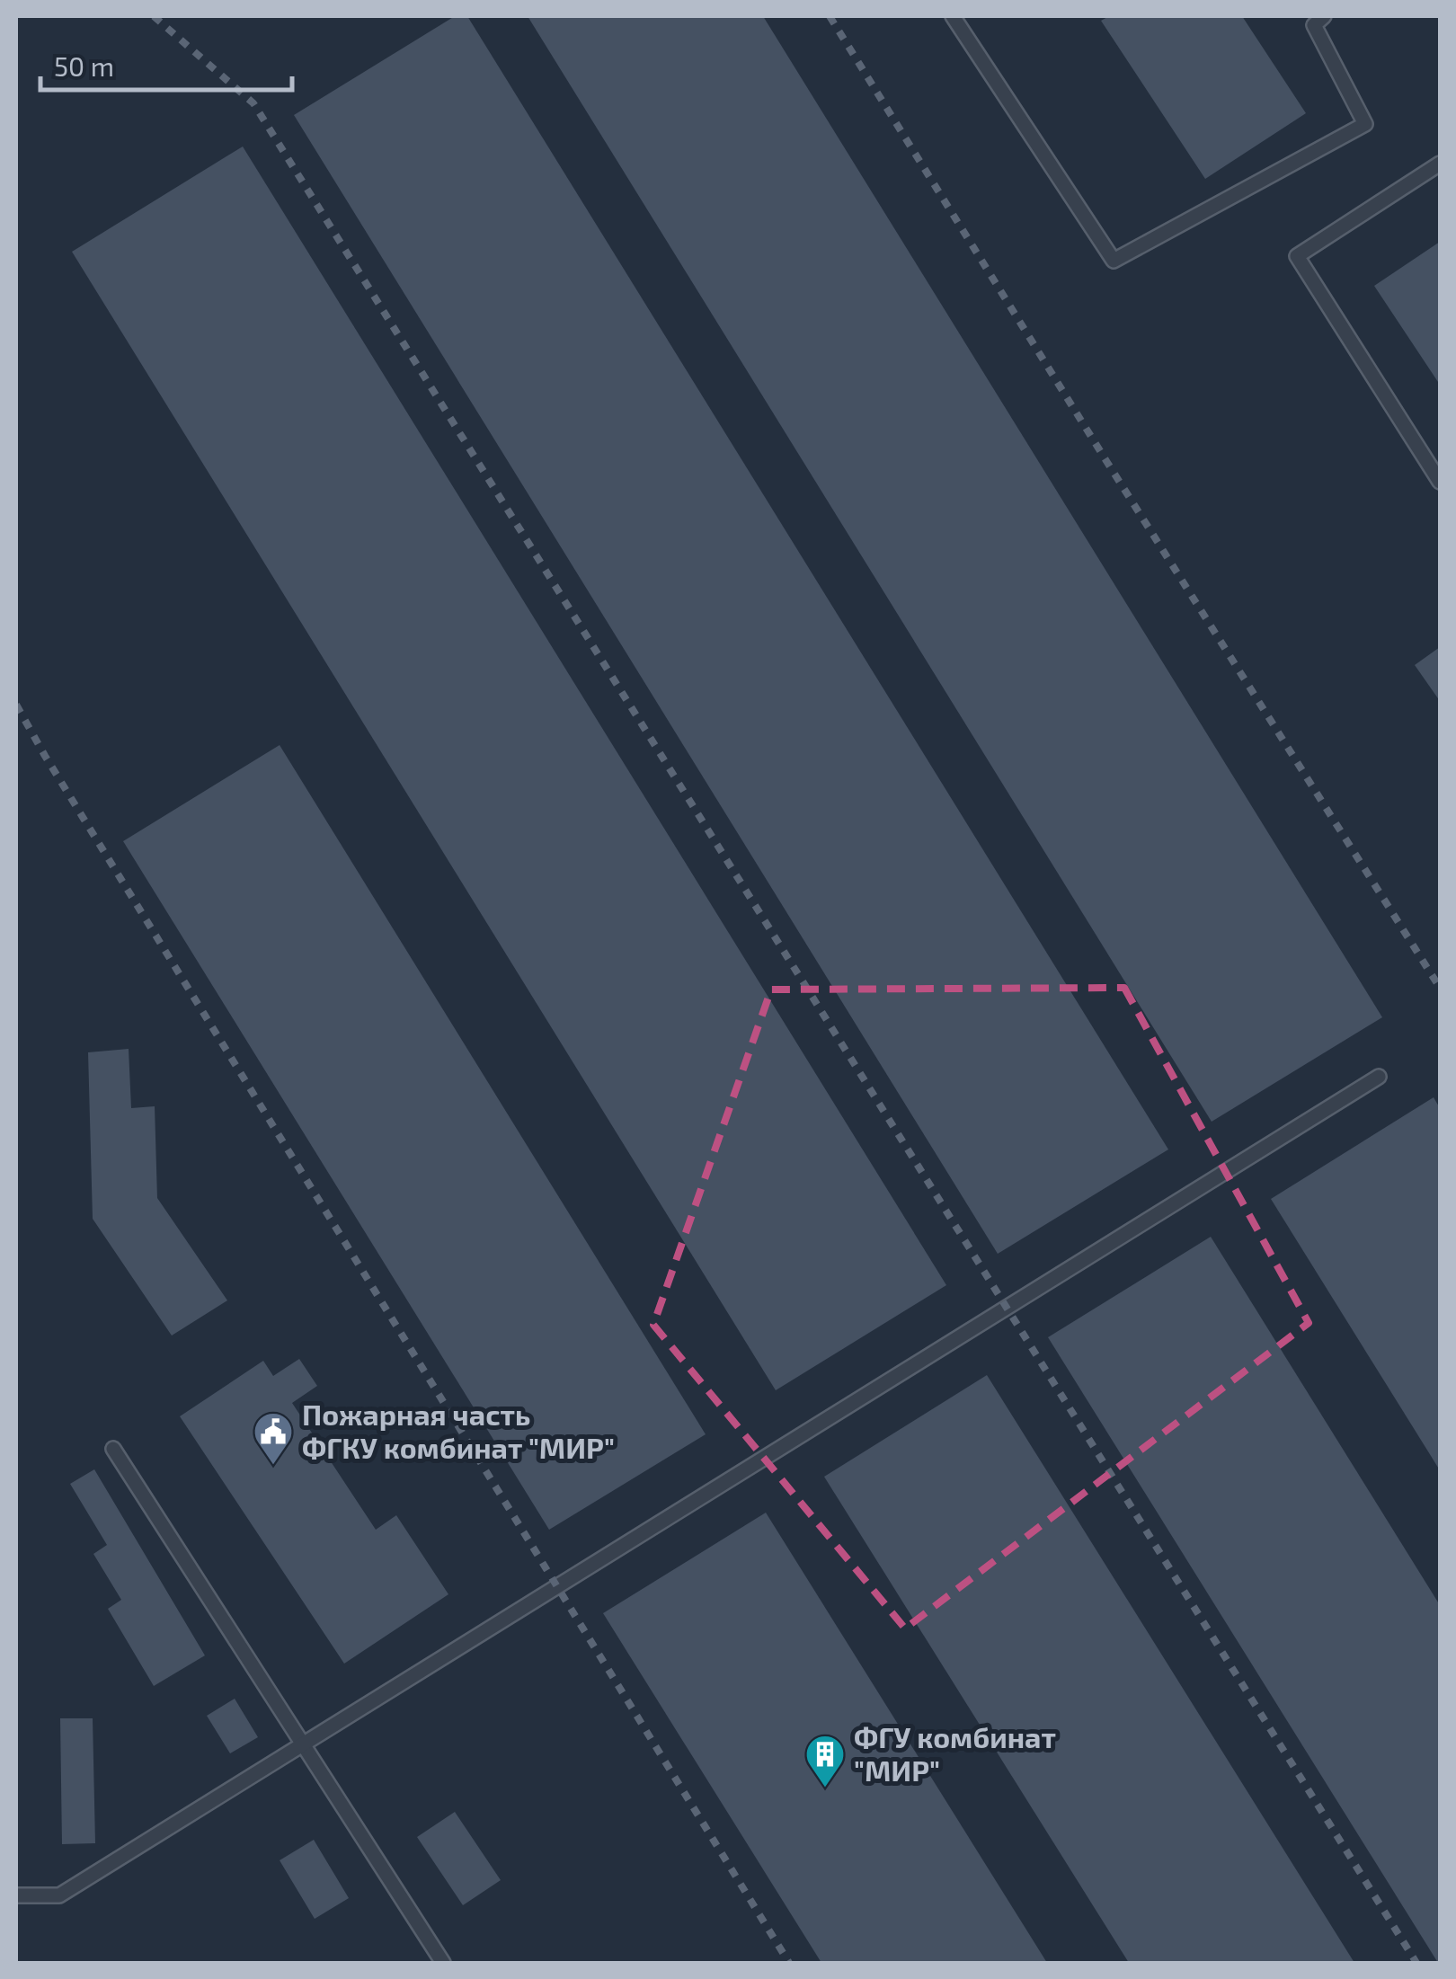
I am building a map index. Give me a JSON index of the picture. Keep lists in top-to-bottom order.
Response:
{
  "places": {
    "public building": ["Пожарная часть ФГКУ комбинат \"МИР\""],
    "building": ["ФГУ комбинат \"МИР\""]
  },
  "scale_bar": "50 m"
}
